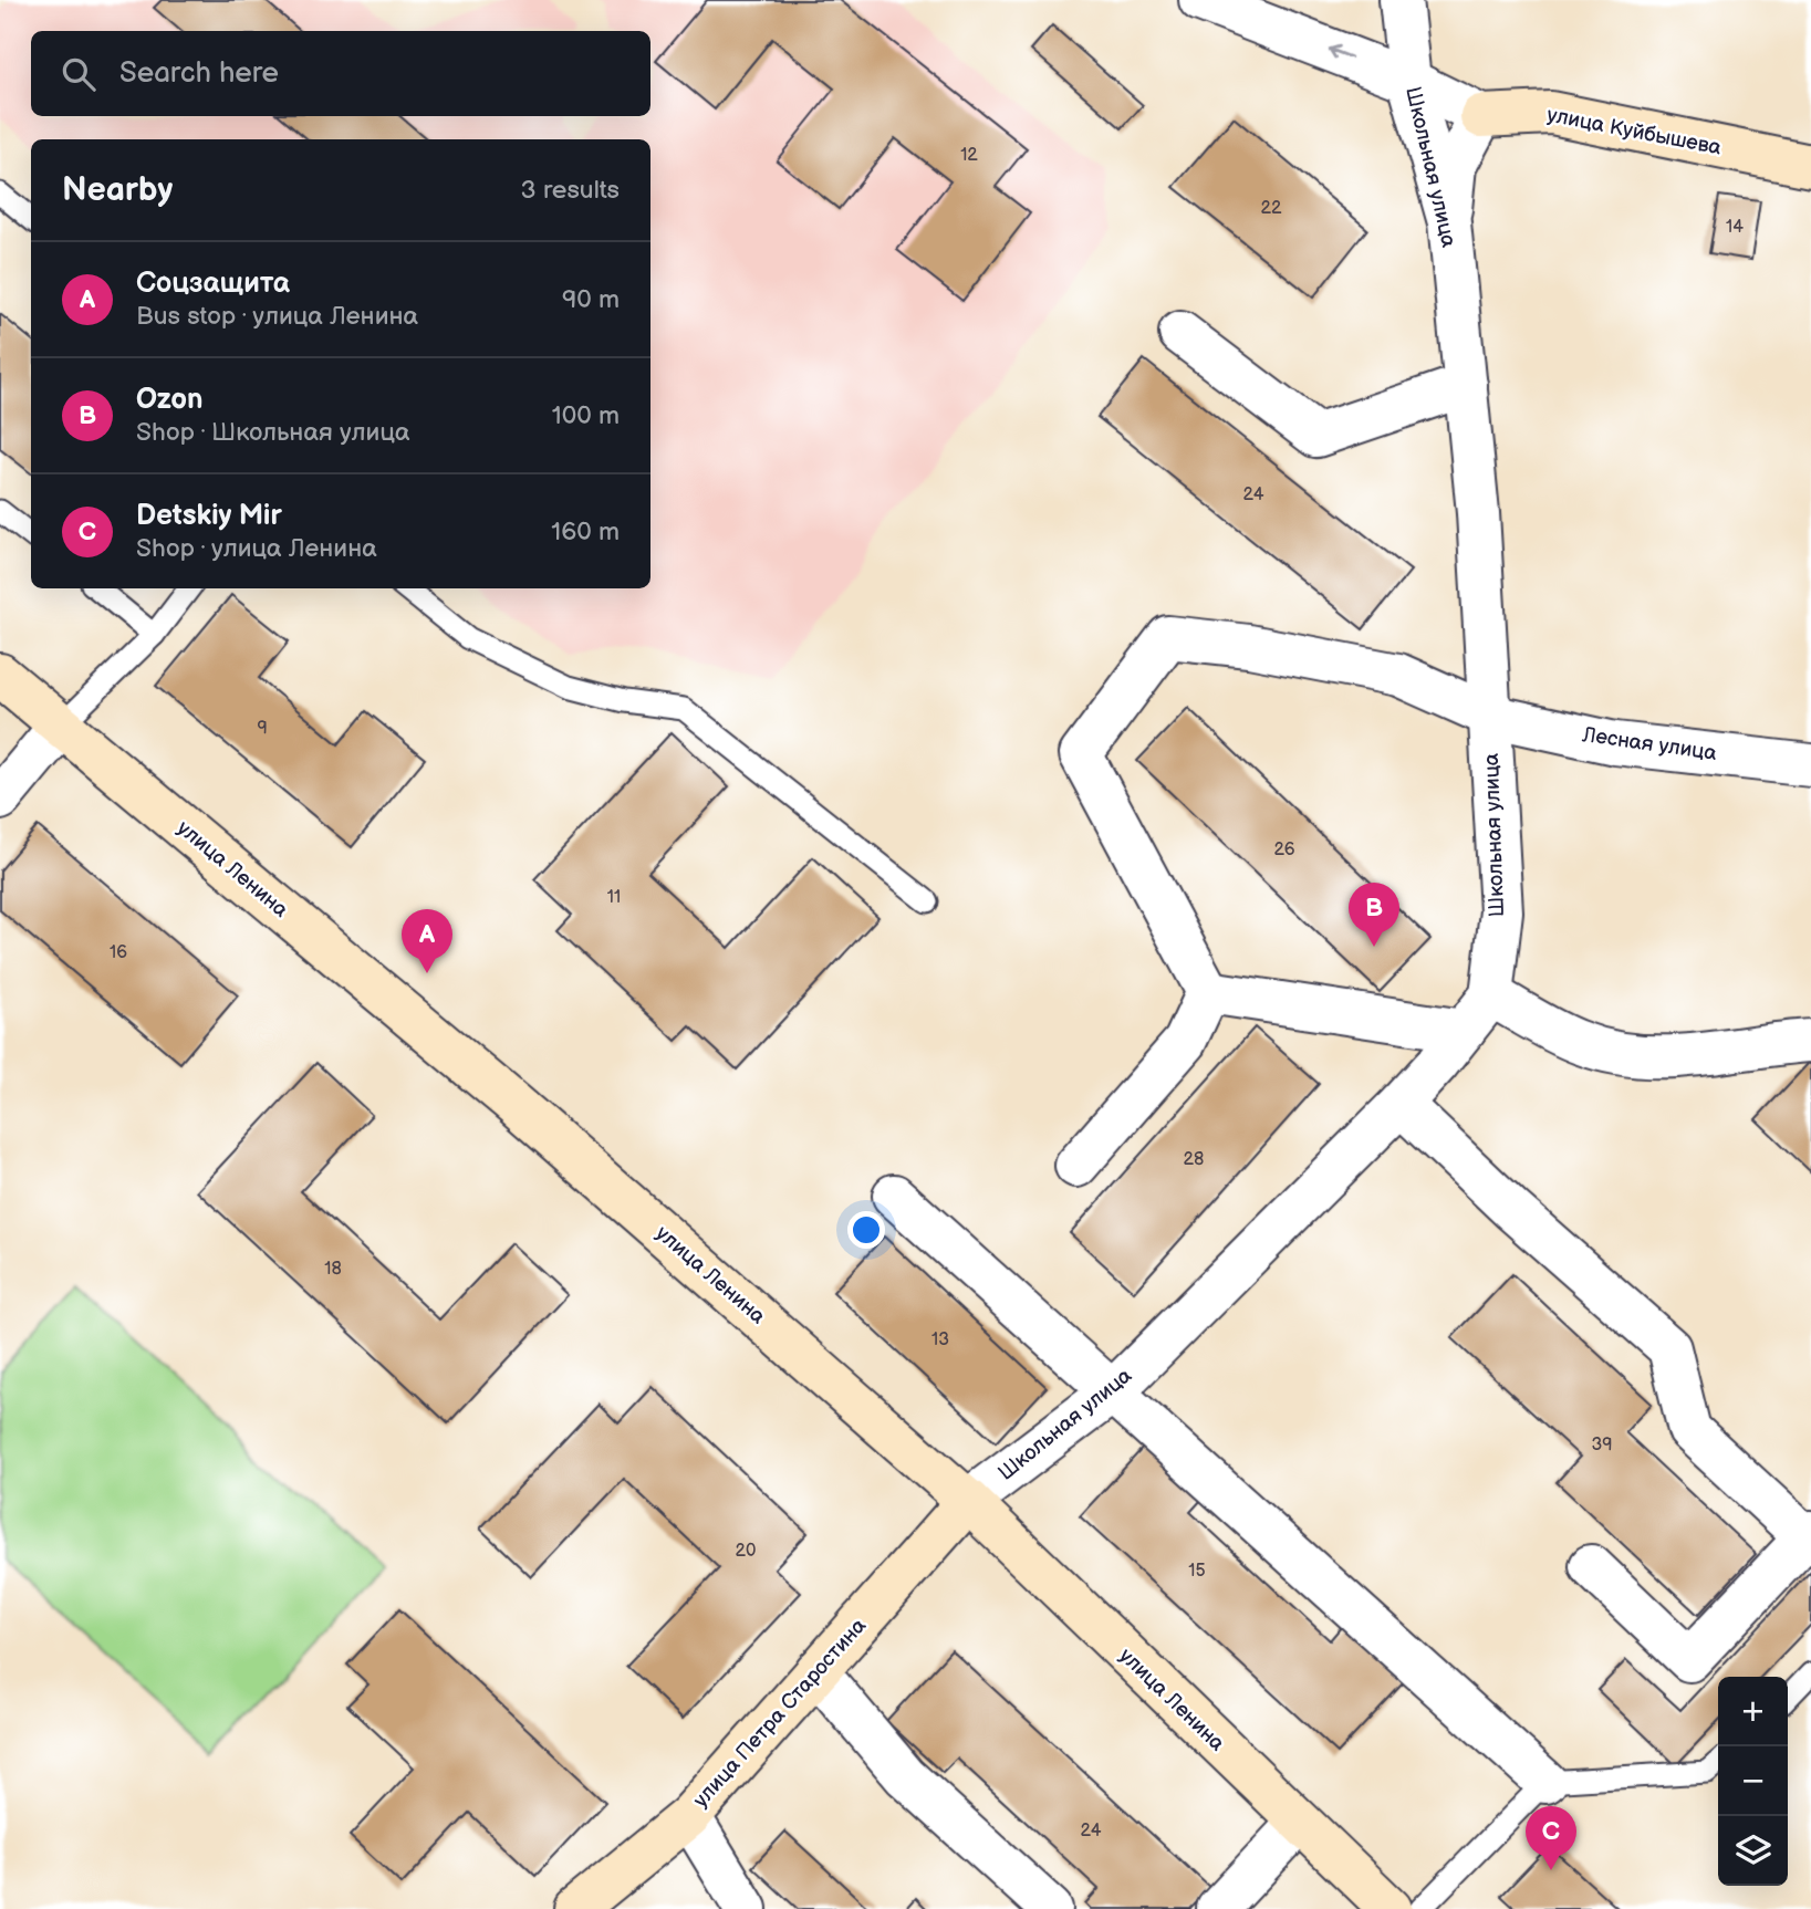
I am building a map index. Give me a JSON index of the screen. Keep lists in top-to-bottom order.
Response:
{
  "streets": {
    "main road": ["улица Куйбышева", "улица Ленина", "улица Петра Старостина"],
    "street": ["Школьная улица", "Лесная улица"]
  },
  "crossings": [
    ["улица Куйбышева", "Школьная улица"],
    ["Школьная улица", "Лесная улица"],
    ["Школьная улица", "улица Ленина"],
    ["Школьная улица", "улица Петра Старостина"],
    ["улица Ленина", "улица Петра Старостина"]
  ],
  "one_way": ["улица Куйбышева"],
  "house_numbers": [
    "12",
    "22",
    "14",
    "24",
    "9",
    "26",
    "11",
    "16",
    "28",
    "18",
    "13",
    "39",
    "20",
    "15",
    "24"
  ],
  "page": {
    "search": "Search here",
    "heading": ["Nearby", "3 results"],
    "list": [
      {
        "mark": "A",
        "name": "Соцзащита",
        "note": "Bus stop · улица Ленина",
        "value": "90 m"
      },
      {
        "mark": "B",
        "name": "Ozon",
        "note": "Shop · Школьная улица",
        "value": "100 m"
      },
      {
        "mark": "C",
        "name": "Detskiy Mir",
        "note": "Shop · улица Ленина",
        "value": "160 m"
      }
    ],
    "pins": ["B", "A", "C"],
    "map_buttons": ["+", "−"]
  }
}
